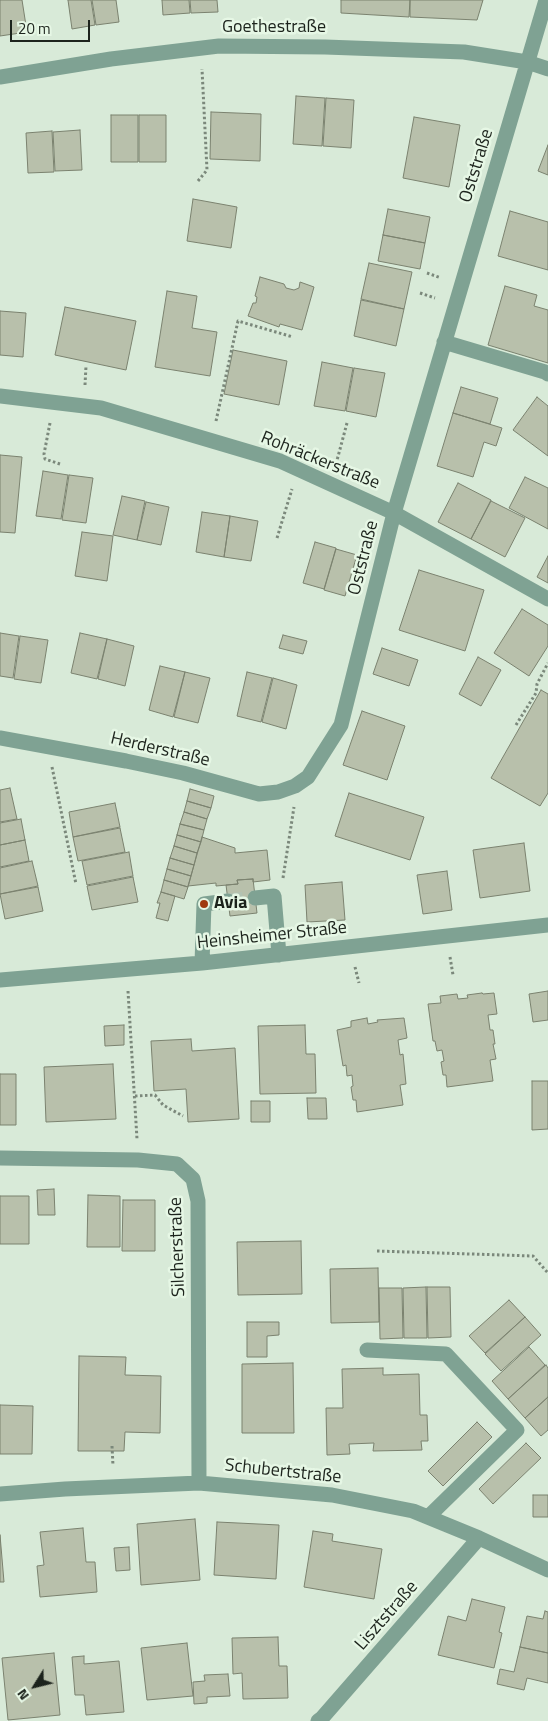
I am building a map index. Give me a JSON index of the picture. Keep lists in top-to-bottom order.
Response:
{
  "streets": {
    "street": [
      "Goethestraße",
      "Oststraße",
      "Rohräckerstraße",
      "Herderstraße",
      "Heinsheimer Straße",
      "Silcherstraße",
      "Schubertstraße",
      "Lisztstraße"
    ]
  },
  "crossings": [
    ["Goethestraße", "Oststraße"],
    ["Oststraße", "Rohräckerstraße"],
    ["Oststraße", "Herderstraße"],
    ["Silcherstraße", "Schubertstraße"],
    ["Schubertstraße", "Lisztstraße"]
  ],
  "places": ["Avia"],
  "scale_bar": "20 m",
  "north": "bottom left"
}
